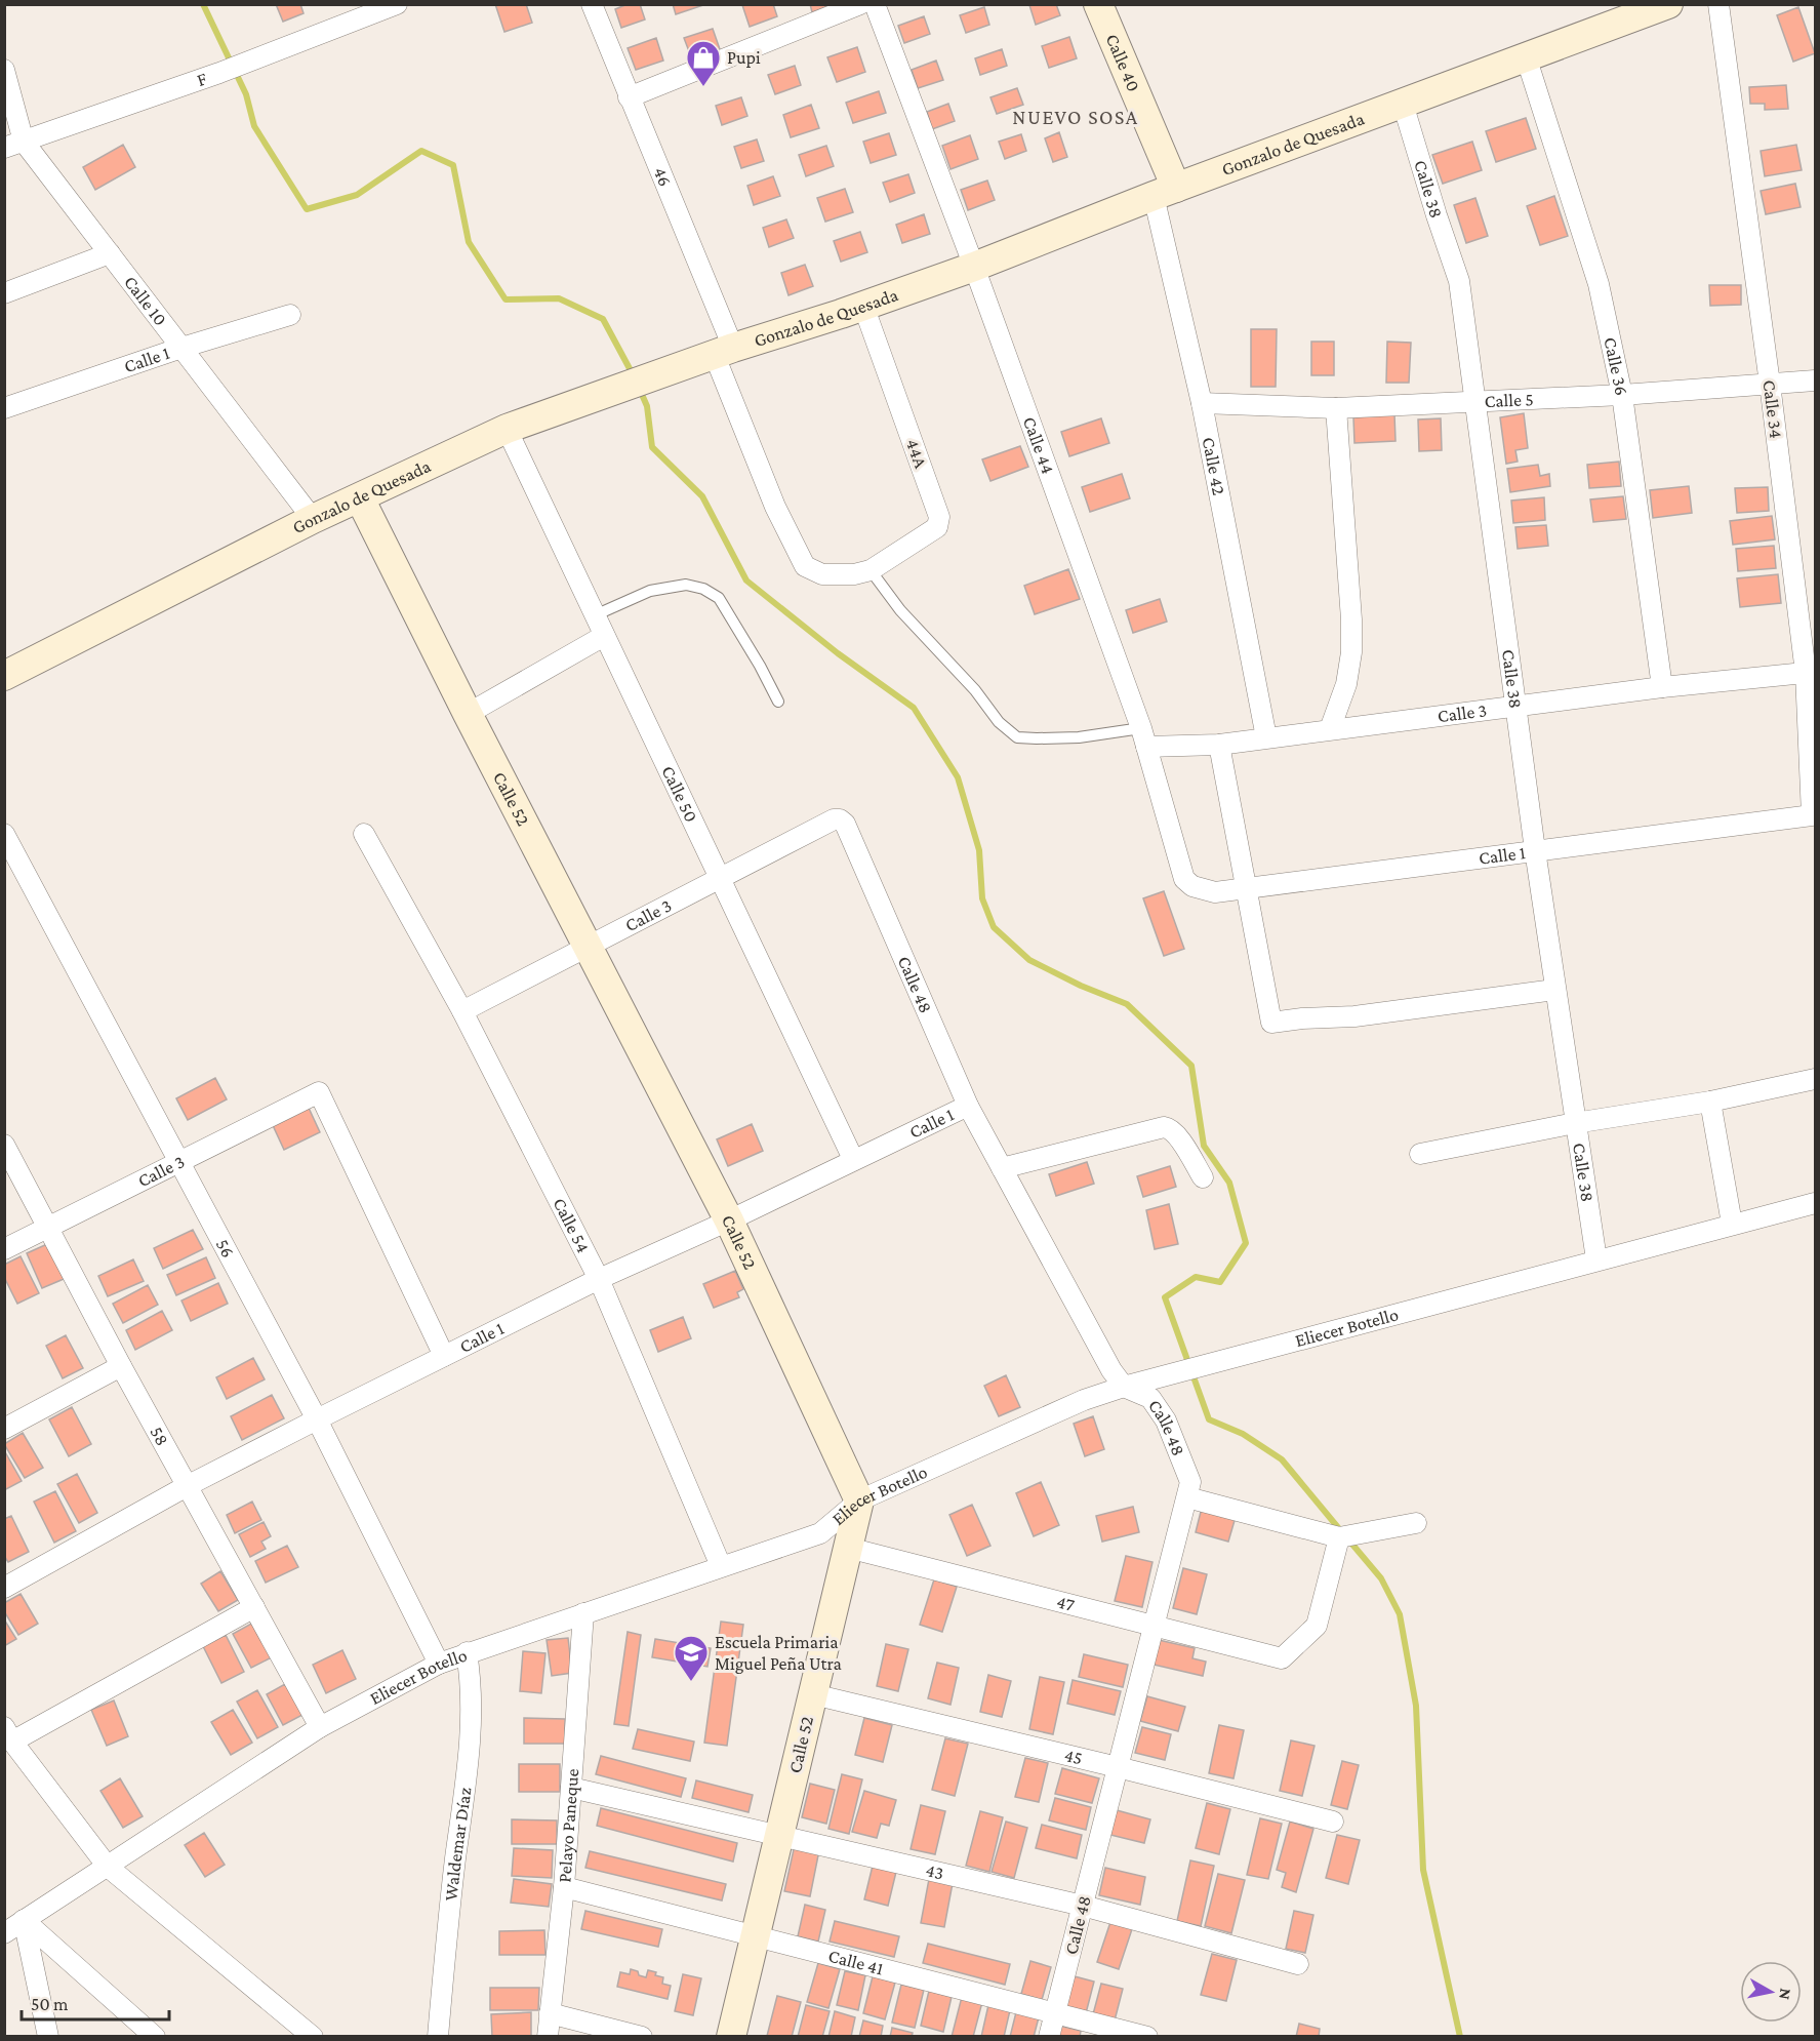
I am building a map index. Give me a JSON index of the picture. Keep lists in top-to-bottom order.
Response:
{
  "streets": {
    "street": [
      "Calle 40",
      "F",
      "Gonzalo de Quesada",
      "46",
      "Calle 38",
      "Calle 10",
      "Calle 1",
      "Calle 36",
      "Calle 5",
      "Calle 34",
      "Calle 44",
      "44A",
      "Calle 42",
      "Calle 3",
      "Calle 50",
      "Calle 52",
      "Calle 48",
      "Calle 54",
      "56",
      "Eliecer Botello",
      "58",
      "47",
      "45",
      "Pelayo Paneque",
      "Waldemar Díaz",
      "43",
      "Calle 41"
    ]
  },
  "crossings": [
    ["Calle 40", "Gonzalo de Quesada"],
    ["Calle 40", "Calle 42"],
    ["F", "Calle 10"],
    ["Gonzalo de Quesada", "46"],
    ["Gonzalo de Quesada", "Calle 38"],
    ["Gonzalo de Quesada", "Calle 10"],
    ["Gonzalo de Quesada", "Calle 36"],
    ["Gonzalo de Quesada", "Calle 44"],
    ["Gonzalo de Quesada", "44A"],
    ["Gonzalo de Quesada", "Calle 42"],
    ["Gonzalo de Quesada", "Calle 50"],
    ["Gonzalo de Quesada", "Calle 52"],
    ["46", "44A"],
    ["Calle 38", "Calle 1"],
    ["Calle 38", "Calle 5"],
    ["Calle 38", "Calle 3"],
    ["Calle 38", "Eliecer Botello"],
    ["Calle 10", "Calle 1"],
    ["Calle 1", "Calle 34"],
    ["Calle 1", "Calle 44"],
    ["Calle 1", "Calle 3"],
    ["Calle 1", "Calle 50"],
    ["Calle 1", "Calle 52"],
    ["Calle 1", "Calle 48"],
    ["Calle 1", "Calle 54"],
    ["Calle 1", "56"],
    ["Calle 1", "58"],
    ["Calle 36", "Calle 5"],
    ["Calle 36", "Calle 3"],
    ["Calle 5", "Calle 34"],
    ["Calle 5", "Calle 42"],
    ["Calle 34", "Calle 3"],
    ["Calle 44", "Calle 3"],
    ["Calle 42", "Calle 3"],
    ["Calle 3", "Calle 50"],
    ["Calle 3", "Calle 52"],
    ["Calle 3", "Calle 48"],
    ["Calle 3", "Calle 54"],
    ["Calle 3", "56"],
    ["Calle 3", "58"],
    ["Calle 52", "Eliecer Botello"],
    ["Calle 52", "47"],
    ["Calle 52", "45"],
    ["Calle 52", "43"],
    ["Calle 52", "Calle 41"],
    ["Calle 48", "Eliecer Botello"],
    ["Calle 48", "47"],
    ["Calle 48", "45"],
    ["Calle 48", "43"],
    ["Calle 48", "Calle 41"],
    ["Calle 54", "Eliecer Botello"],
    ["56", "Eliecer Botello"],
    ["Eliecer Botello", "58"],
    ["Eliecer Botello", "Pelayo Paneque"],
    ["Eliecer Botello", "Waldemar Díaz"],
    ["Pelayo Paneque", "43"],
    ["Pelayo Paneque", "Calle 41"]
  ],
  "districts": ["NUEVO SOSA"],
  "places": {
    "shop": ["Pupi"],
    "school or university": ["Escuela Primaria Miguel Peña Utra"]
  },
  "scale_bar": "50 m",
  "north": "right"
}
